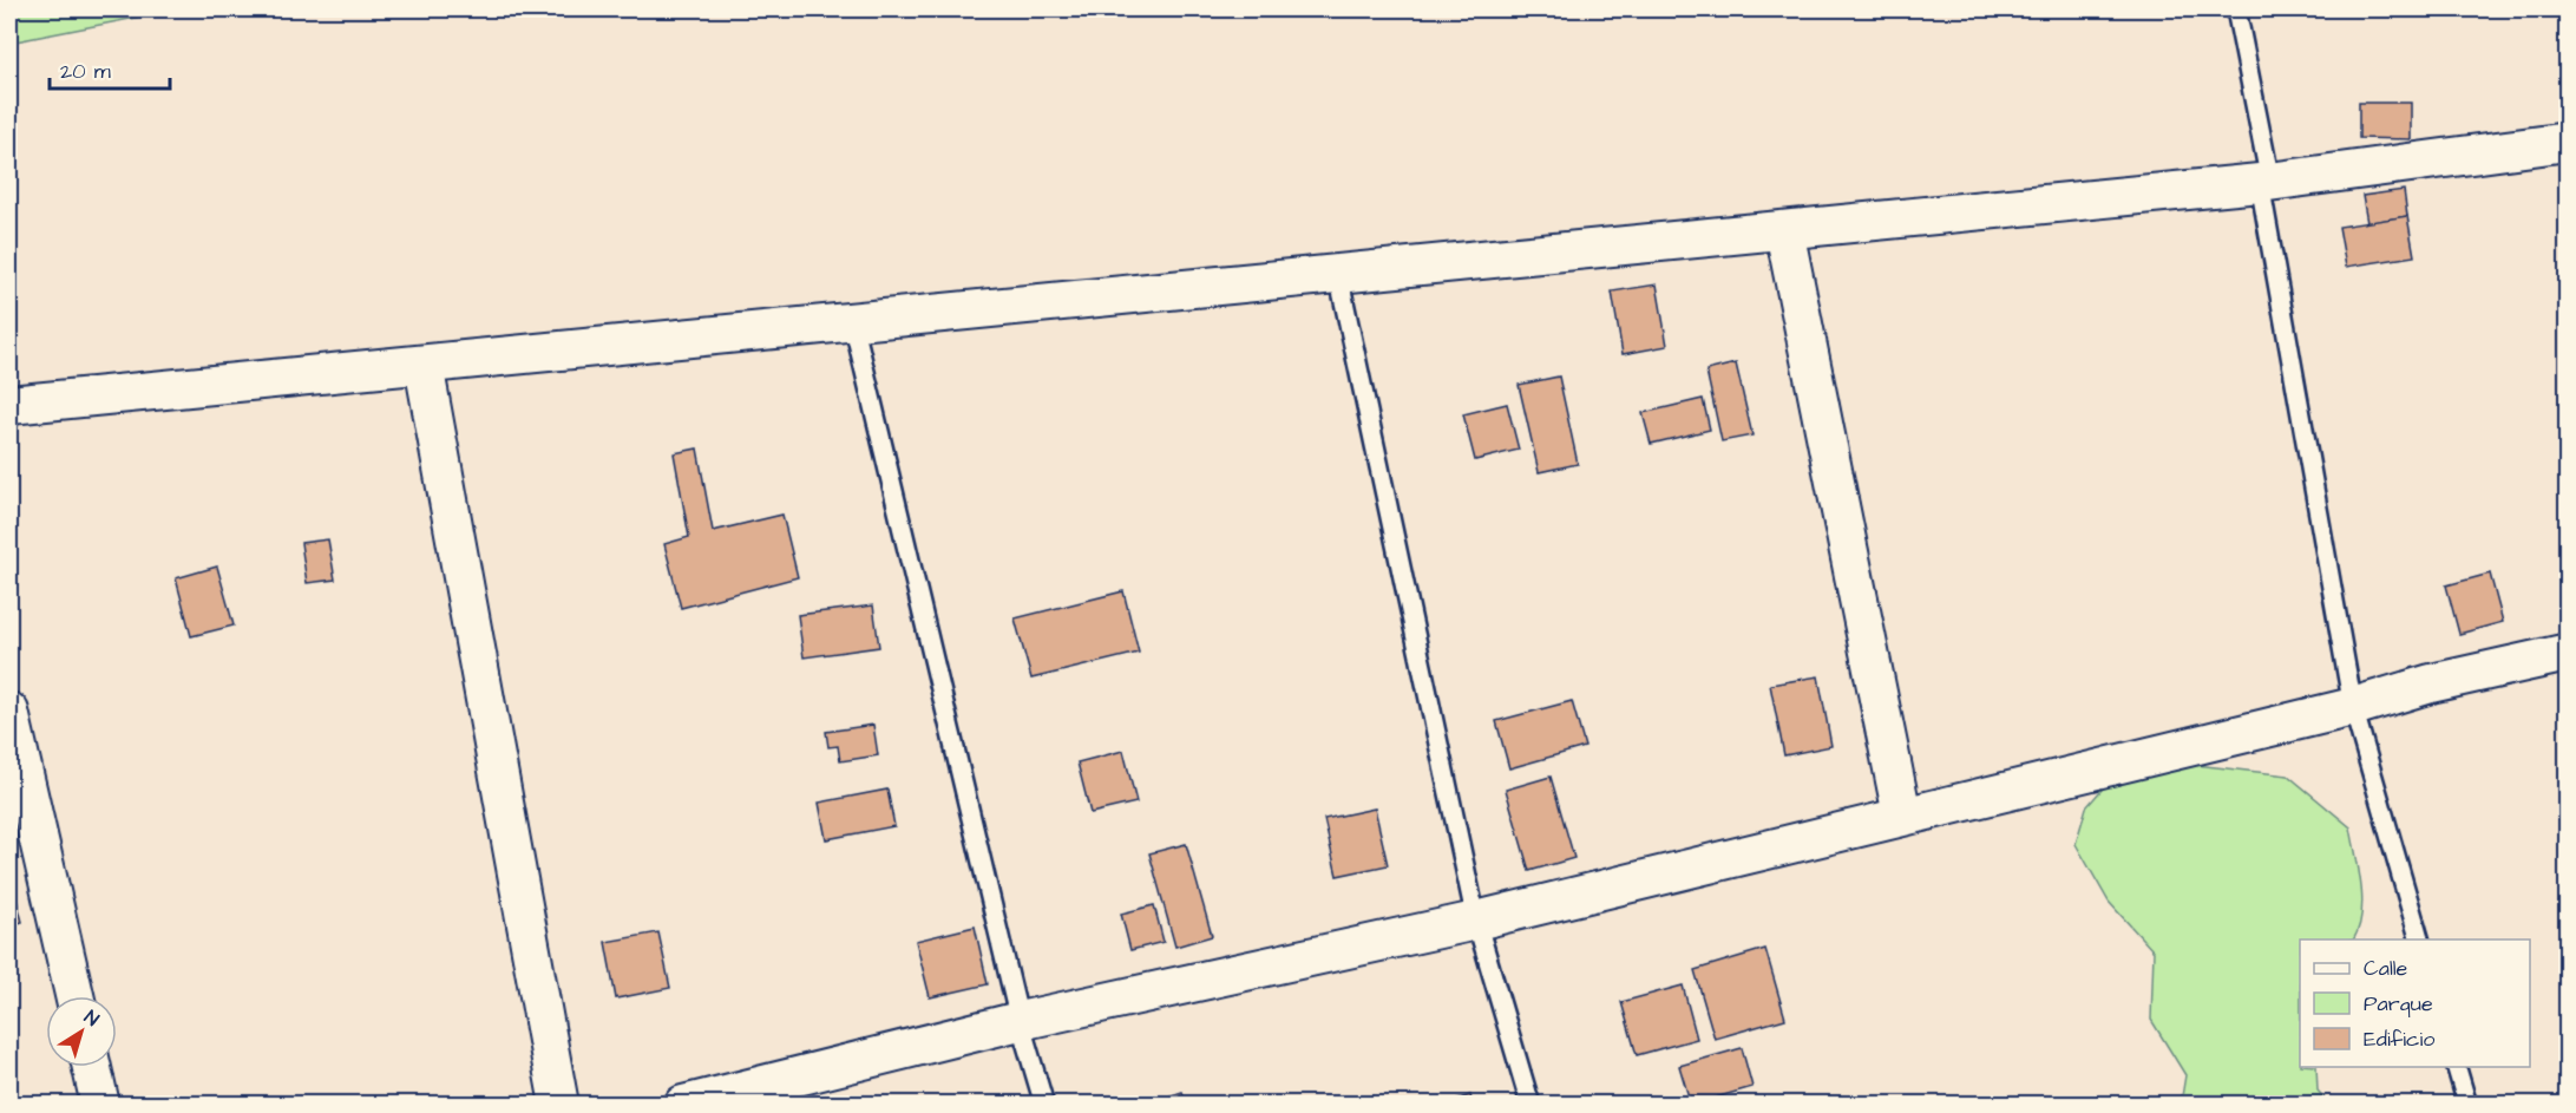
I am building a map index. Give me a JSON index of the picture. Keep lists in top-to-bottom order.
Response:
{
  "legend": ["Calle", "Parque", "Edificio"],
  "scale_bar": "20 m",
  "north": "top right"
}
